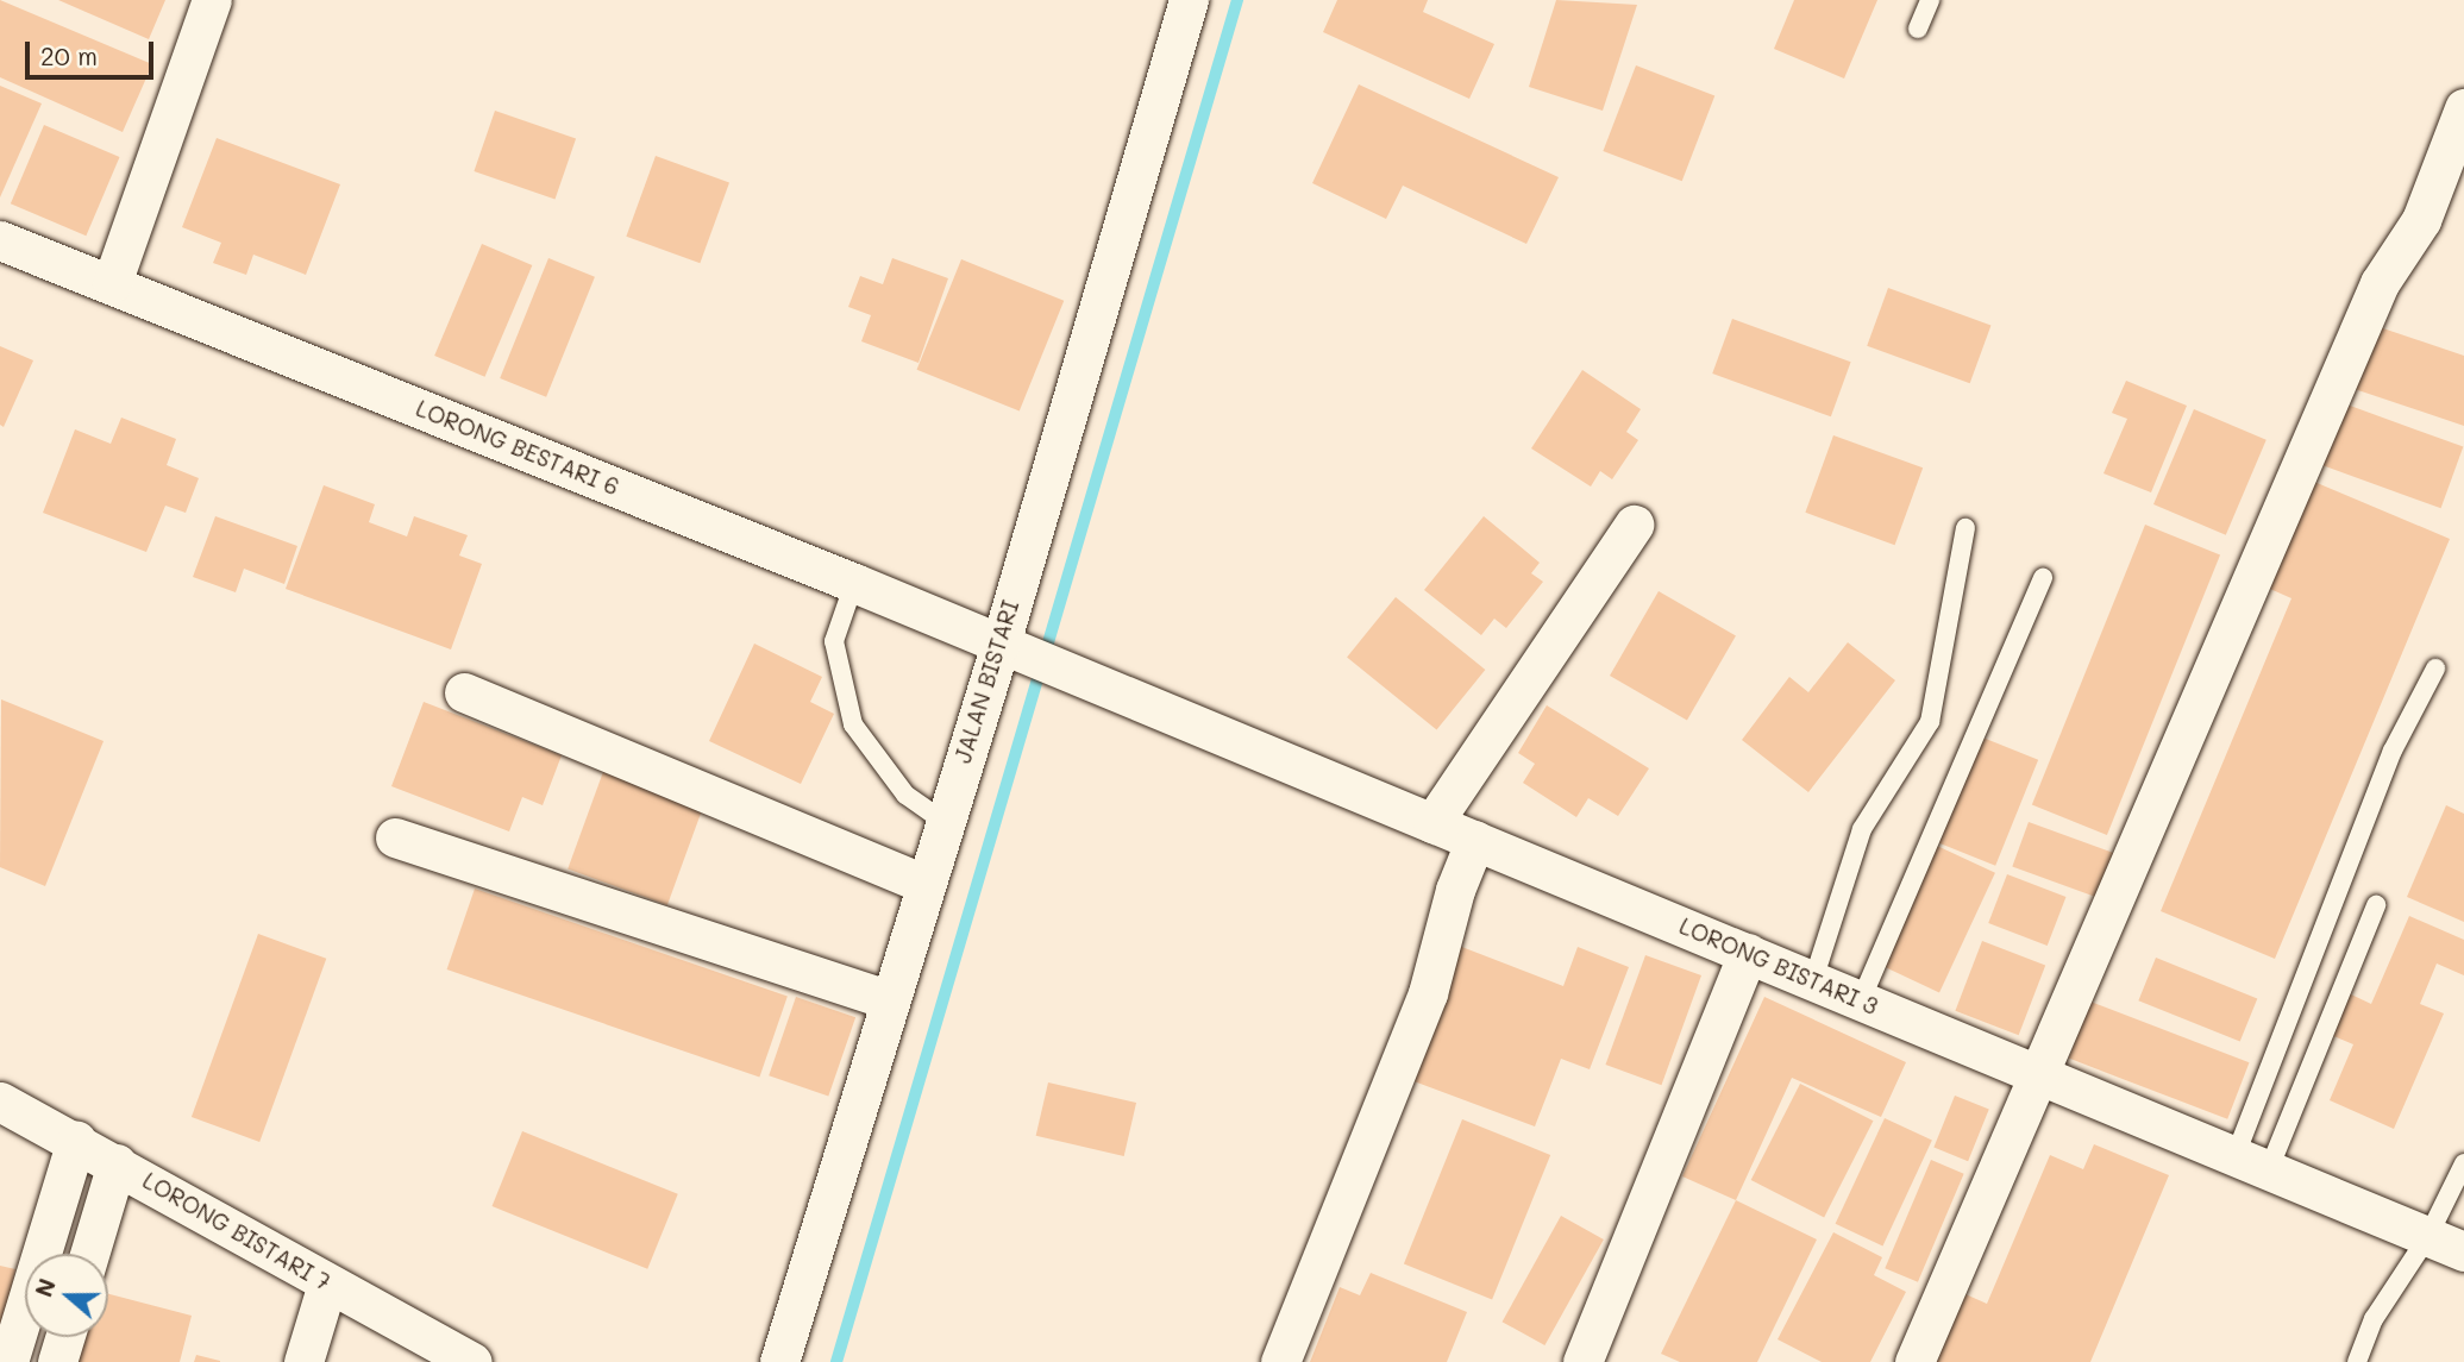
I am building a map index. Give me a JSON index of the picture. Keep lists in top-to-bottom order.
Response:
{
  "streets": {
    "street": [
      "LORONG BESTARI 6",
      "JALAN BISTARI",
      "LORONG BISTARI 3",
      "LORONG BISTARI 7"
    ]
  },
  "crossings": [
    ["LORONG BESTARI 6", "JALAN BISTARI"],
    ["LORONG BESTARI 6", "LORONG BISTARI 3"]
  ],
  "scale_bar": "20 m",
  "north": "left"
}
